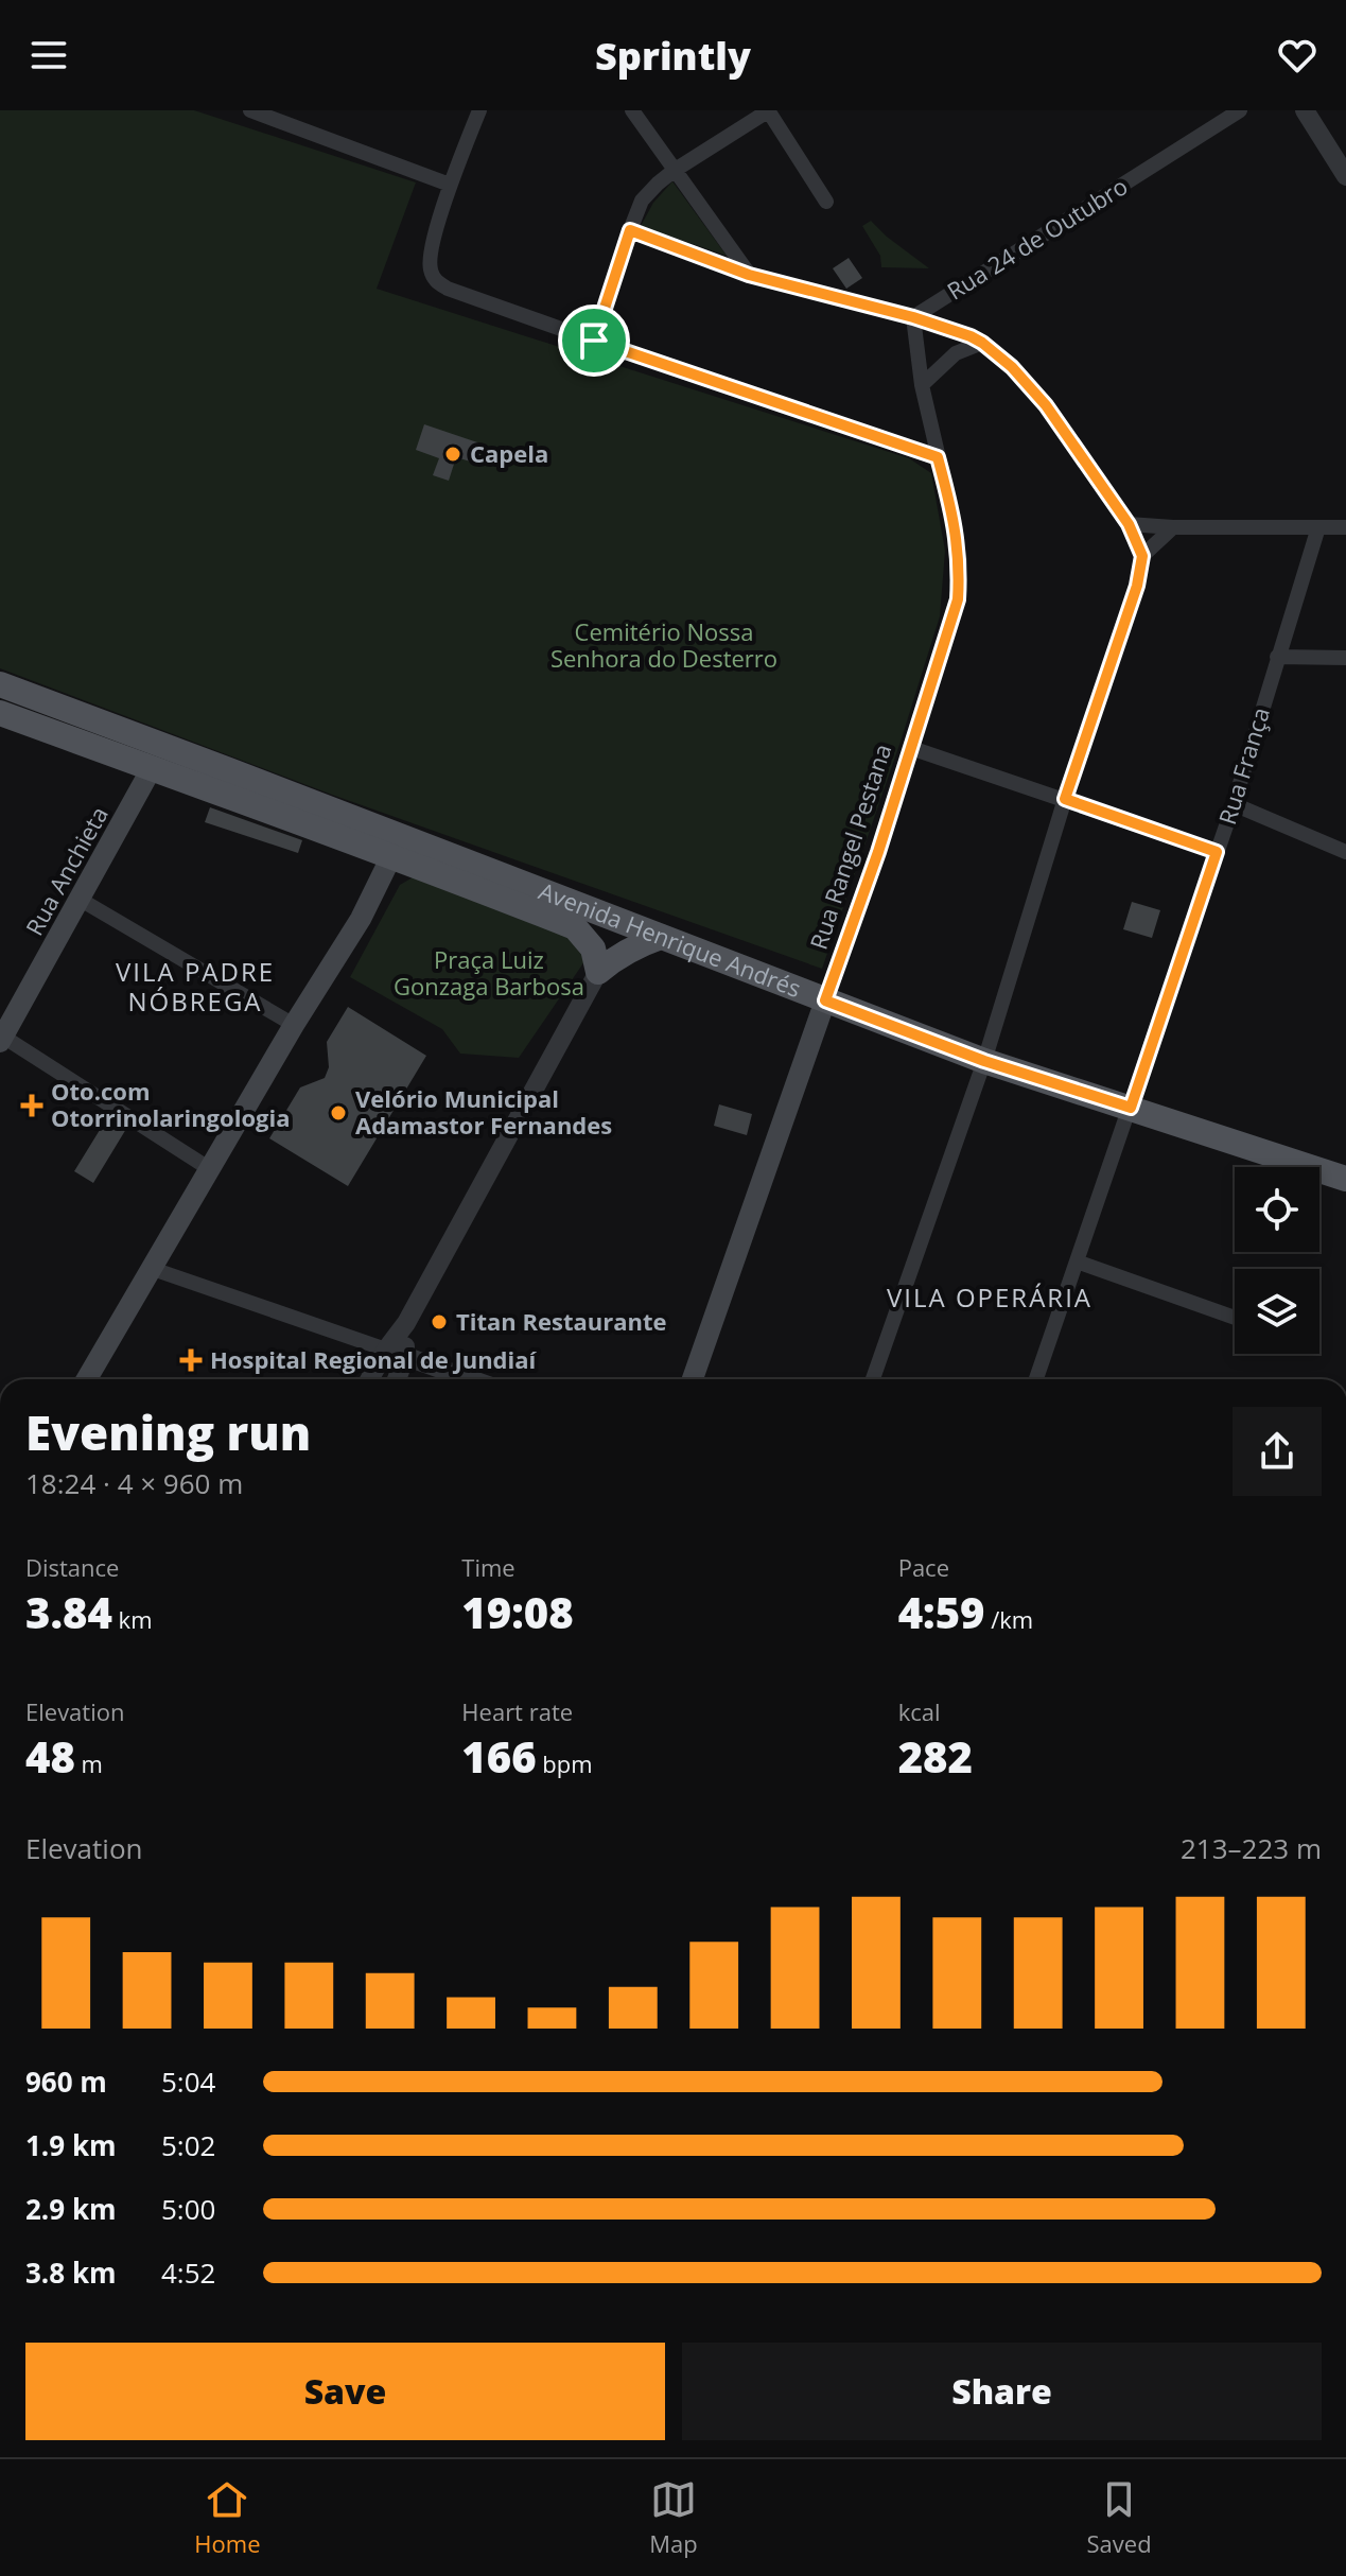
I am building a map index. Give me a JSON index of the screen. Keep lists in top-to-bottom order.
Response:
{
  "streets": {
    "main road": ["Rua Rangel Pestana", "Rua Anchieta", "Avenida Henrique Andrés"],
    "street": ["Rua 24 de Outubro", "Rua França"]
  },
  "crossings": [
    ["Rua França", "Avenida Henrique Andrés"],
    ["Rua Rangel Pestana", "Avenida Henrique Andrés"],
    ["Rua Anchieta", "Avenida Henrique Andrés"]
  ],
  "districts": ["VILA PADRE NÓBREGA", "VILA OPERÁRIA"],
  "parks": ["Cemitério Nossa Senhora do Desterro", "Praça Luiz Gonzaga Barbosa"],
  "places": {
    "other": ["Capela", "Velório Municipal Adamastor Fernandes", "Titan Restaurante"],
    "health": ["Oto.com Otorrinolaringologia", "Hospital Regional de Jundiaí"]
  },
  "page": {
    "header": "Sprintly",
    "heading": ["Evening run", "18:24 · 4 × 960 m"],
    "stats": [
      ["Distance", "3.84 km"],
      ["Time", "19:08"],
      ["Pace", "4:59 /km"],
      ["Elevation", "48 m"],
      ["Heart rate", "166 bpm"],
      ["kcal", "282"]
    ],
    "chart": ["Elevation", "213–223 m"],
    "list": [
      {
        "name": "960 m",
        "note": "5:04"
      },
      {
        "name": "1.9 km",
        "note": "5:02"
      },
      {
        "name": "2.9 km",
        "note": "5:00"
      },
      {
        "name": "3.8 km",
        "note": "4:52"
      }
    ],
    "buttons": ["Save", "Share"],
    "tabs": ["Home", "Map", "Saved"]
  }
}
